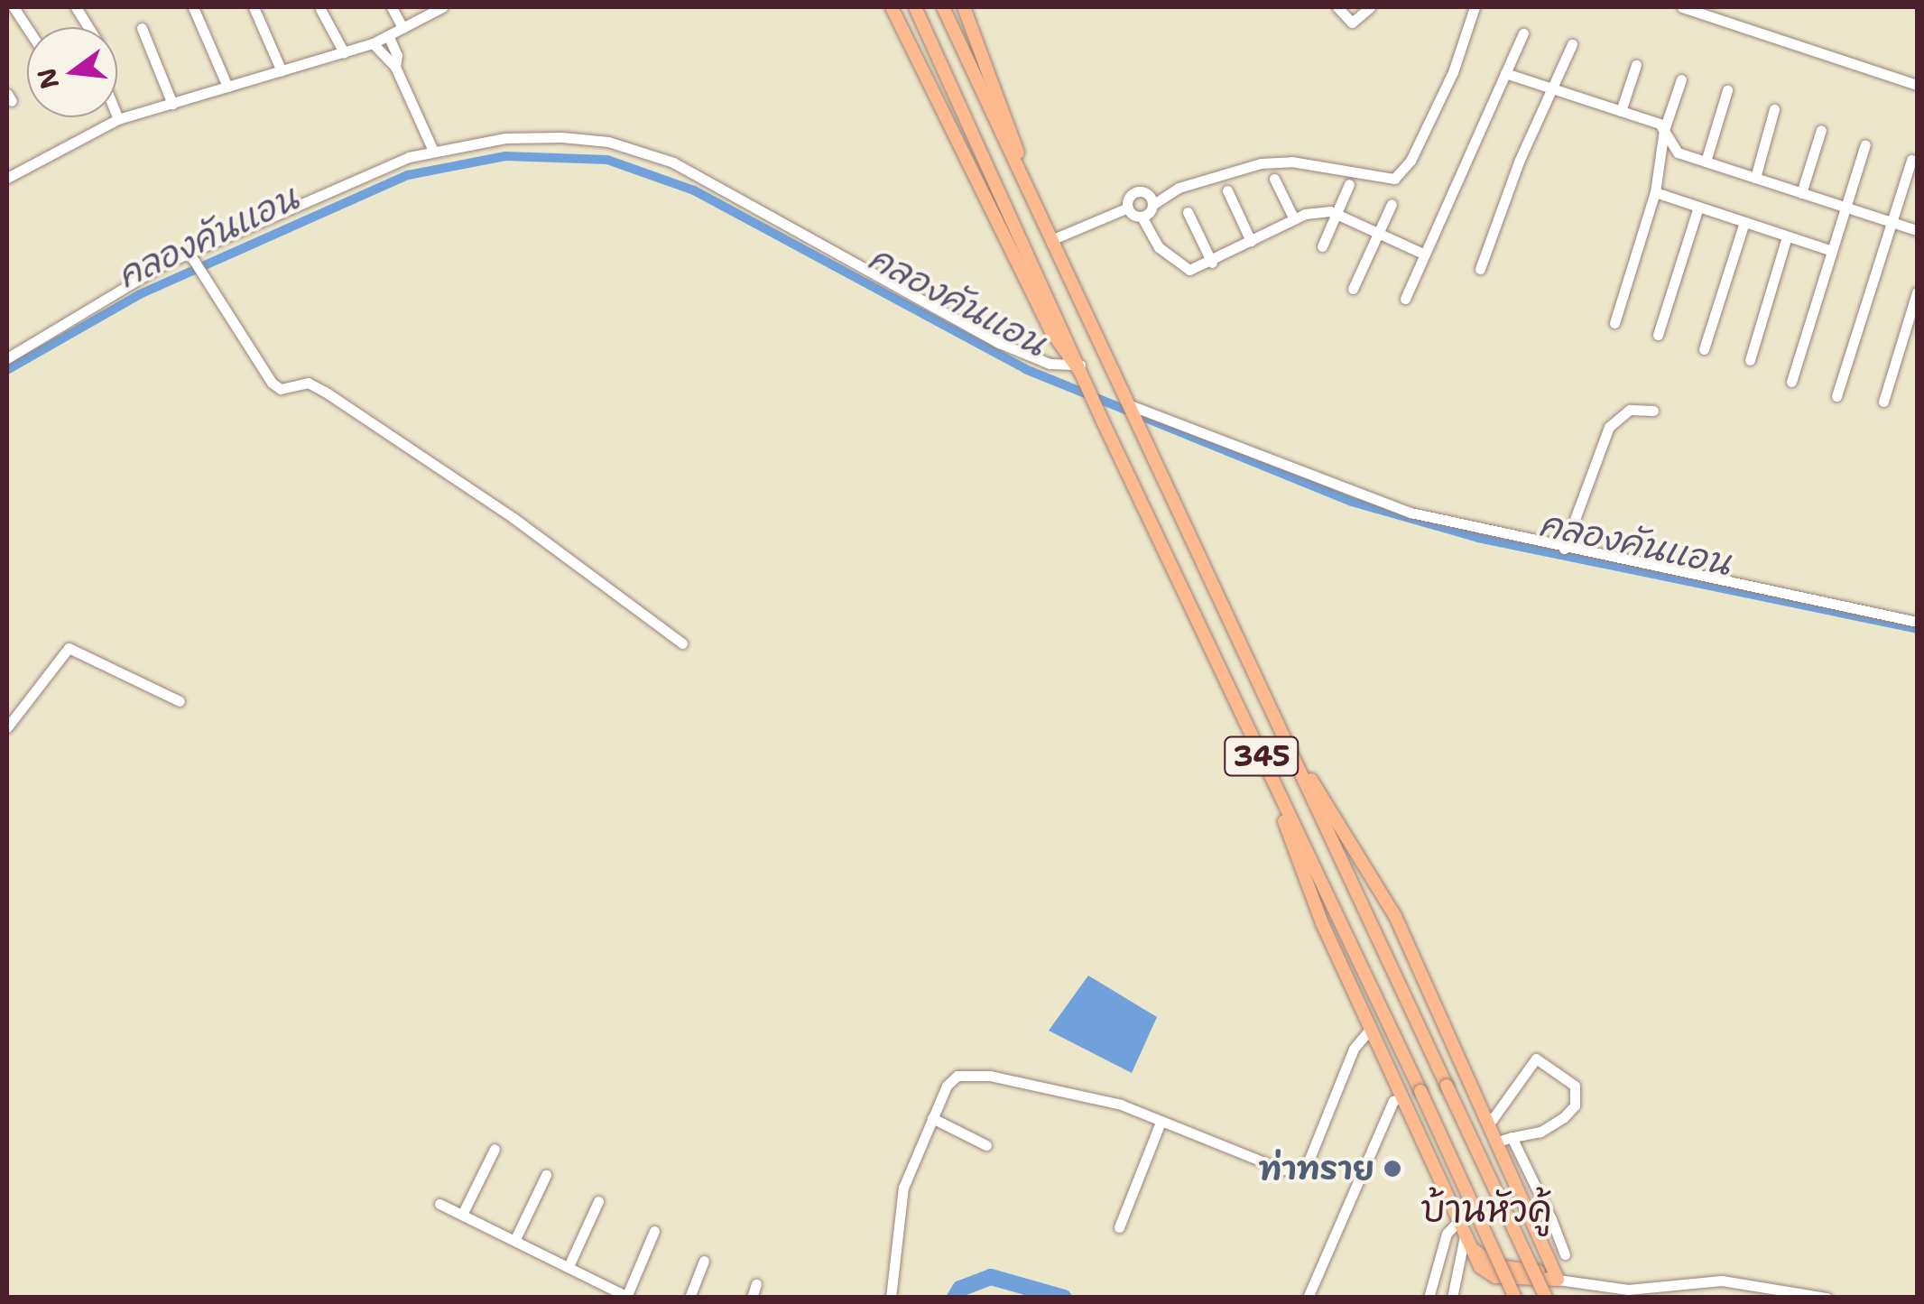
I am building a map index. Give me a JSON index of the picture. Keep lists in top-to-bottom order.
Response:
{
  "streets": {
    "main road": ["345"]
  },
  "districts": ["บ้านหัวคู้"],
  "water": ["คลองคันแอน"],
  "places": ["ท่าทราย"],
  "north": "left"
}
